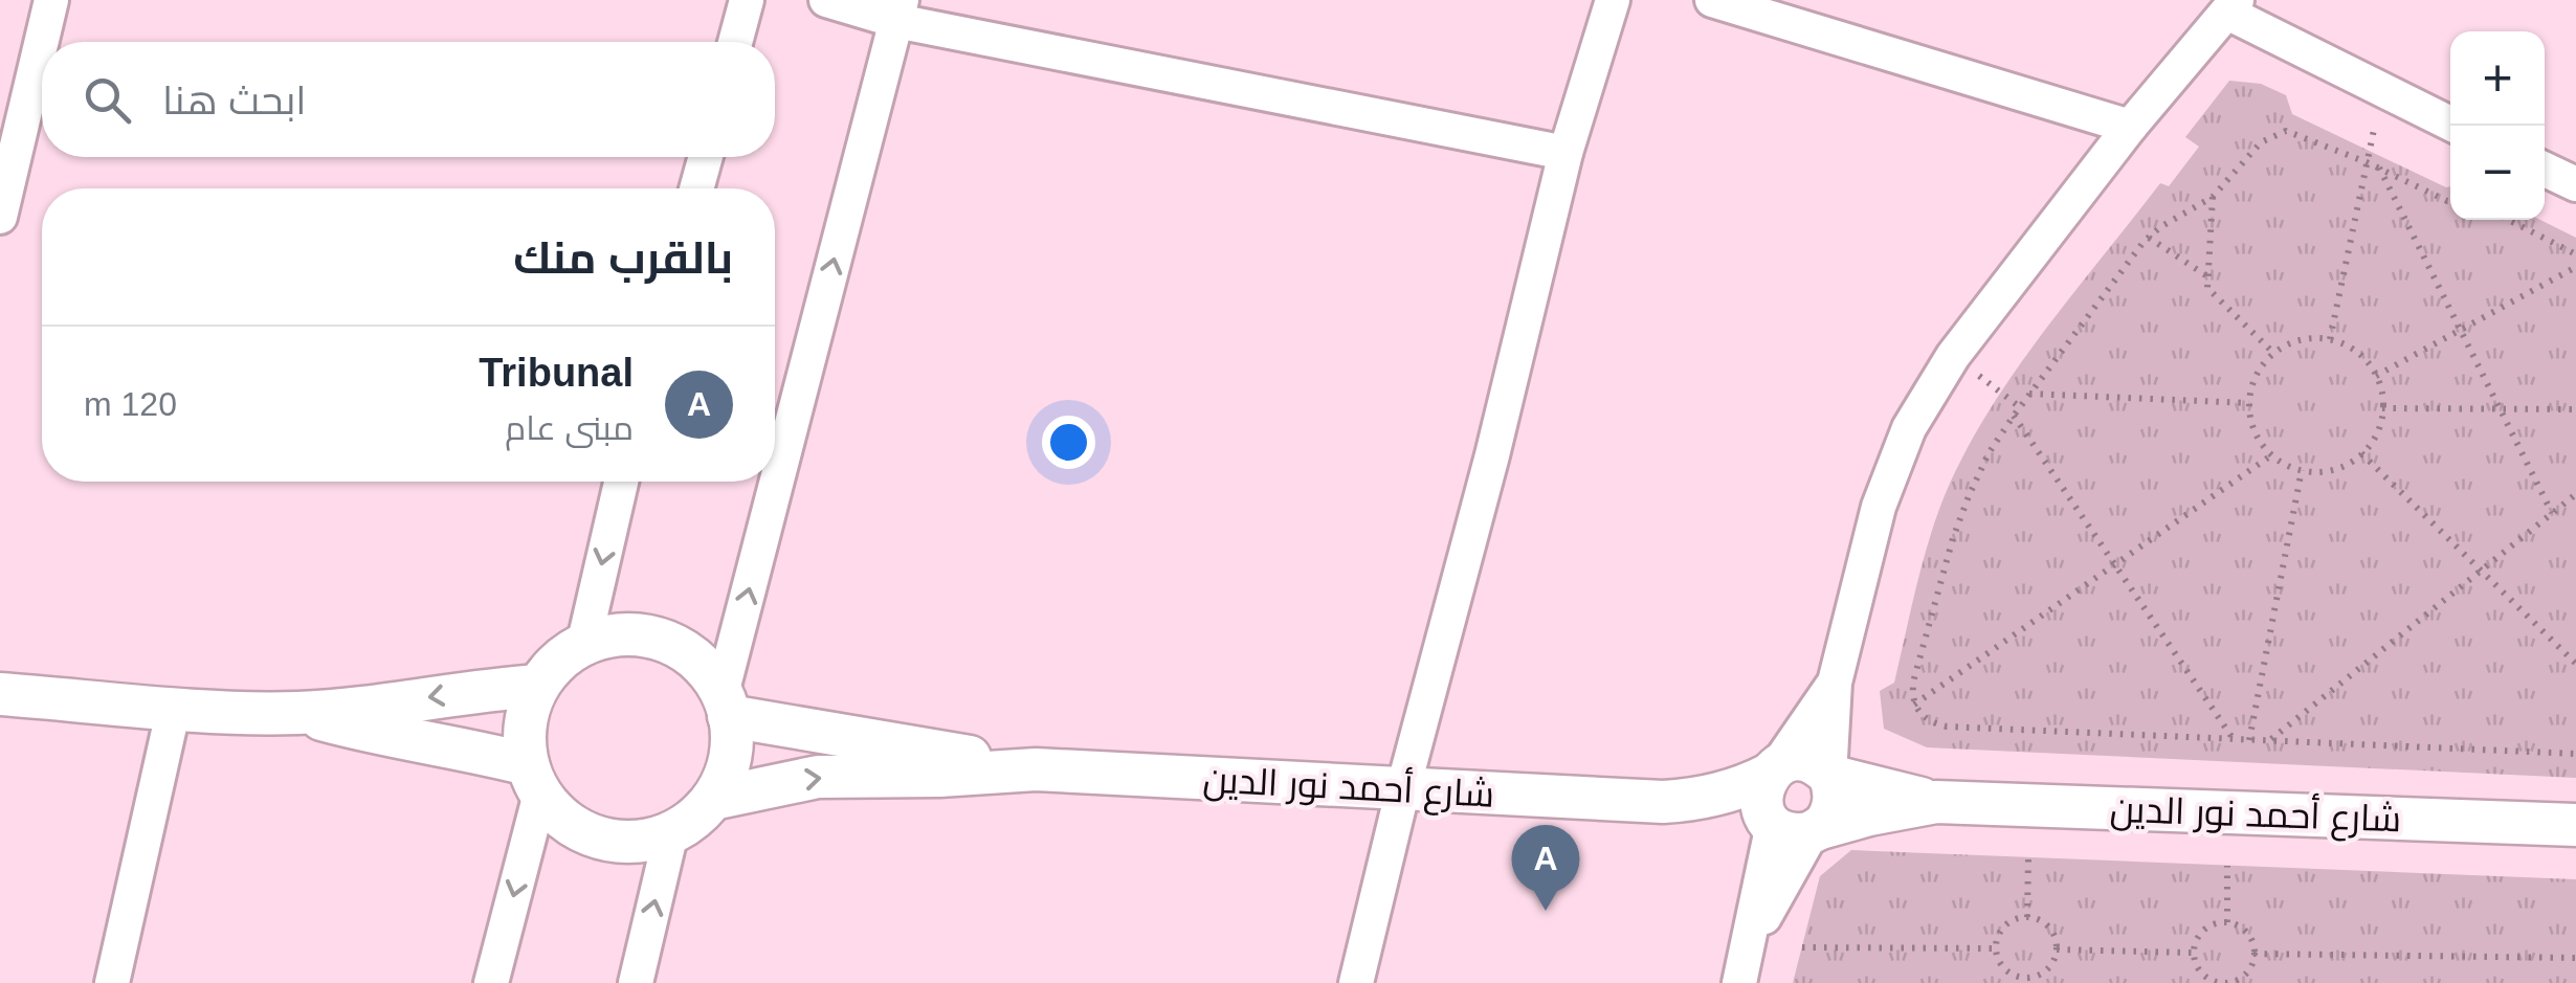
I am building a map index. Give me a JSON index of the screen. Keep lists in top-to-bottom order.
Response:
{
  "streets": {
    "street": ["شارع أحمد نور الدين"]
  },
  "page": {
    "map_buttons": ["+", "−"],
    "search": "ابحث هنا",
    "heading": "بالقرب منك",
    "list": [
      {
        "mark": "A",
        "name": "Tribunal",
        "note": "مبنى عام",
        "value": "120 m"
      }
    ],
    "pins": "A"
  }
}
